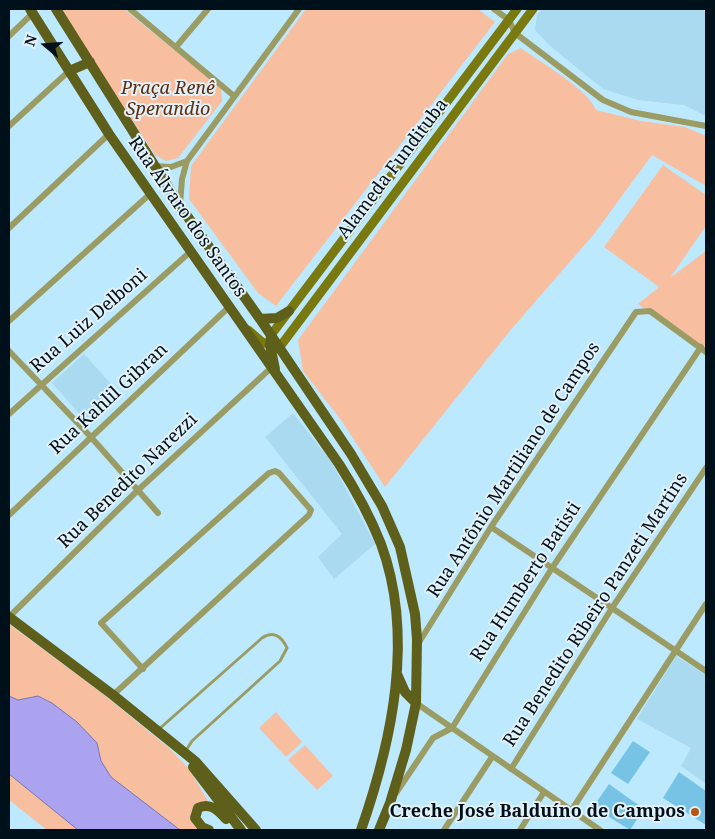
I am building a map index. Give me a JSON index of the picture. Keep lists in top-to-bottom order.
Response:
{
  "streets": {
    "main road": ["Alameda Fundituba", "Rua Álvaro dos Santos", "Rua Humberto Batisti"],
    "street": [
      "Rua Luiz Delboni",
      "Rua Kahlil Gibran",
      "Rua Antônio Martiliano de Campos",
      "Rua Benedito Narezzi",
      "Rua Benedito Ribeiro Panzeti Martins"
    ]
  },
  "crossings": [
    ["Rua Álvaro dos Santos", "Rua Luiz Delboni"],
    ["Rua Álvaro dos Santos", "Rua Kahlil Gibran"],
    ["Rua Álvaro dos Santos", "Rua Benedito Narezzi"],
    ["Rua Antônio Martiliano de Campos", "Rua Humberto Batisti"]
  ],
  "parks": ["Praça Renê Sperandio"],
  "places": ["Creche José Balduíno de Campos"],
  "north": "left"
}
